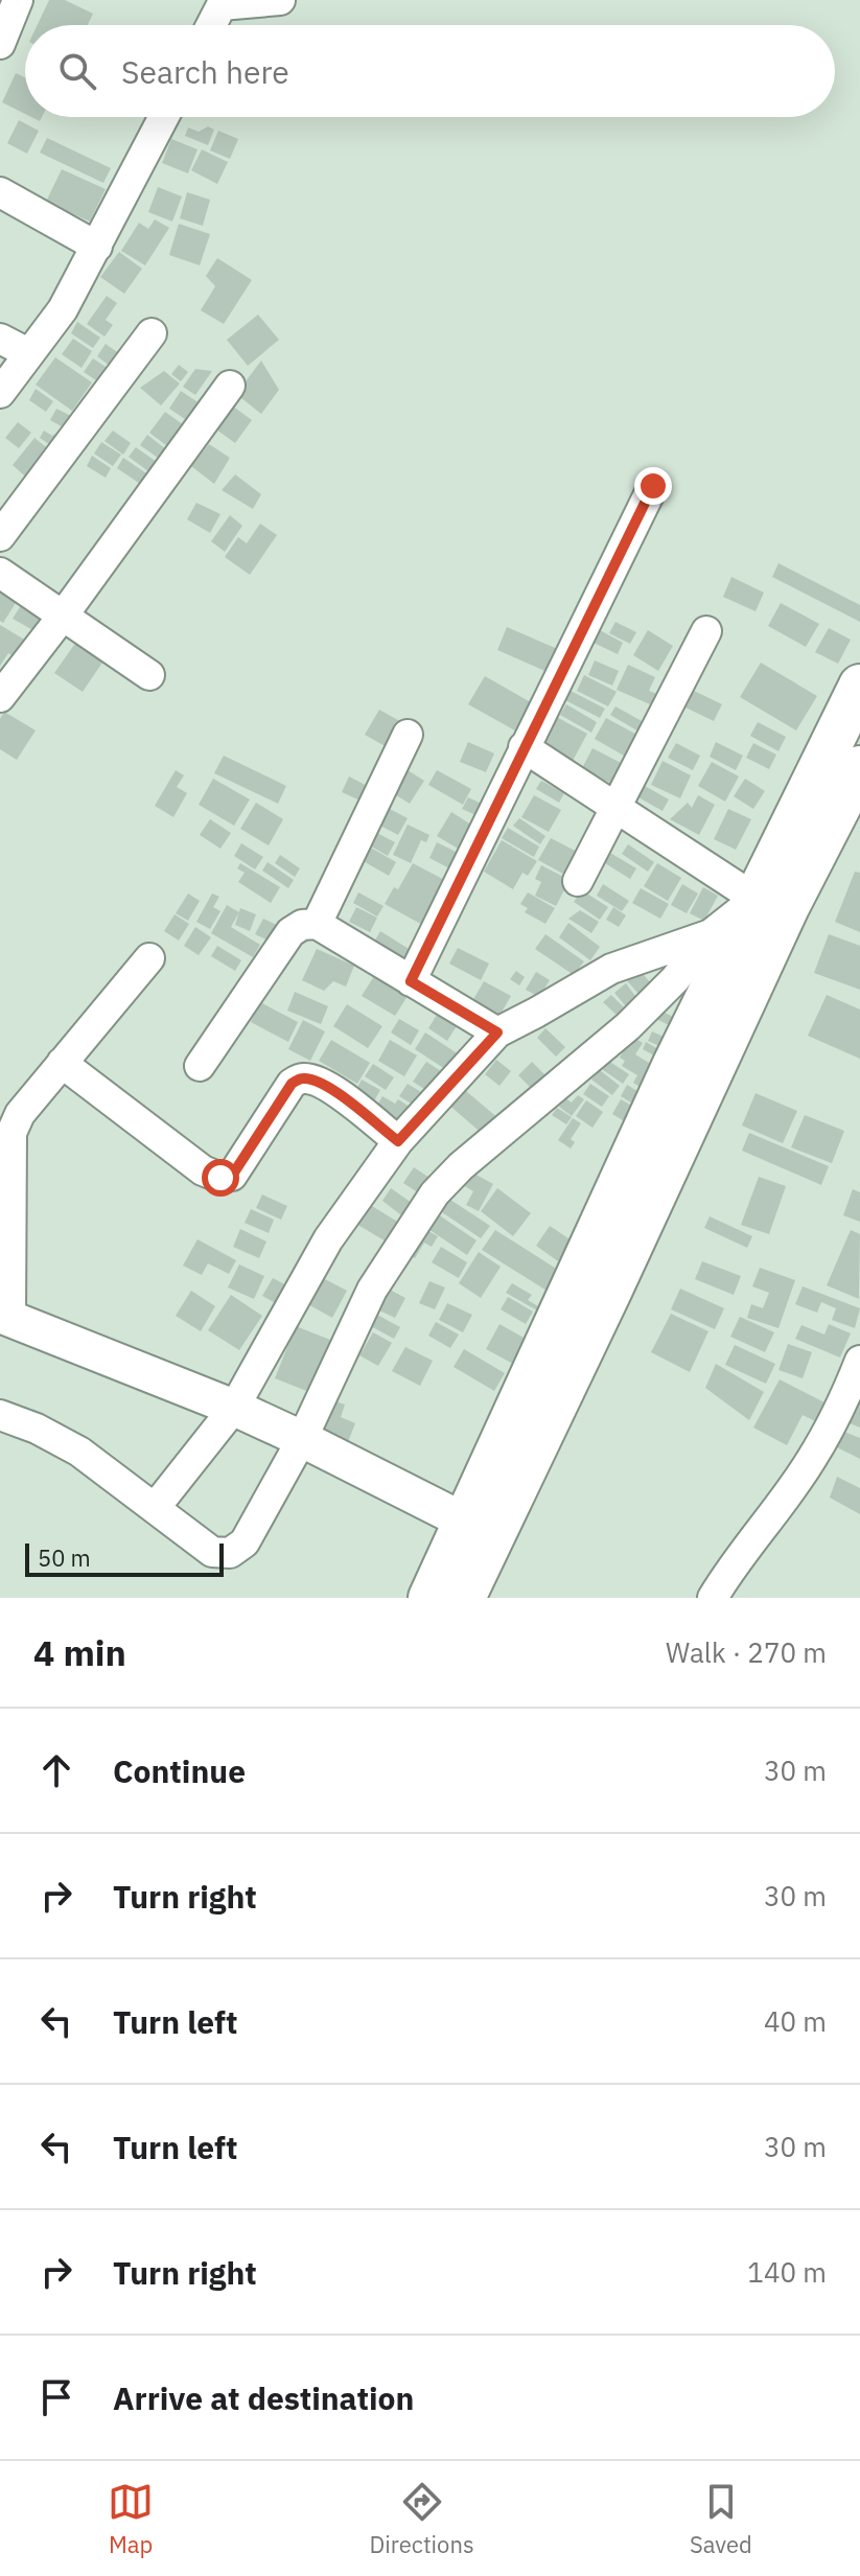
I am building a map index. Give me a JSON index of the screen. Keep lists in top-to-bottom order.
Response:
{
  "scale_bar": "50 m",
  "page": {
    "search": "Search here",
    "scale": "50 m",
    "heading": ["4 min", "Walk · 270 m"],
    "list": [
      ["Continue", "30 m"],
      ["Turn right", "30 m"],
      ["Turn left", "40 m"],
      ["Turn left", "30 m"],
      ["Turn right", "140 m"],
      "Arrive at destination"
    ],
    "nav": ["Map", "Directions", "Saved"]
  }
}
